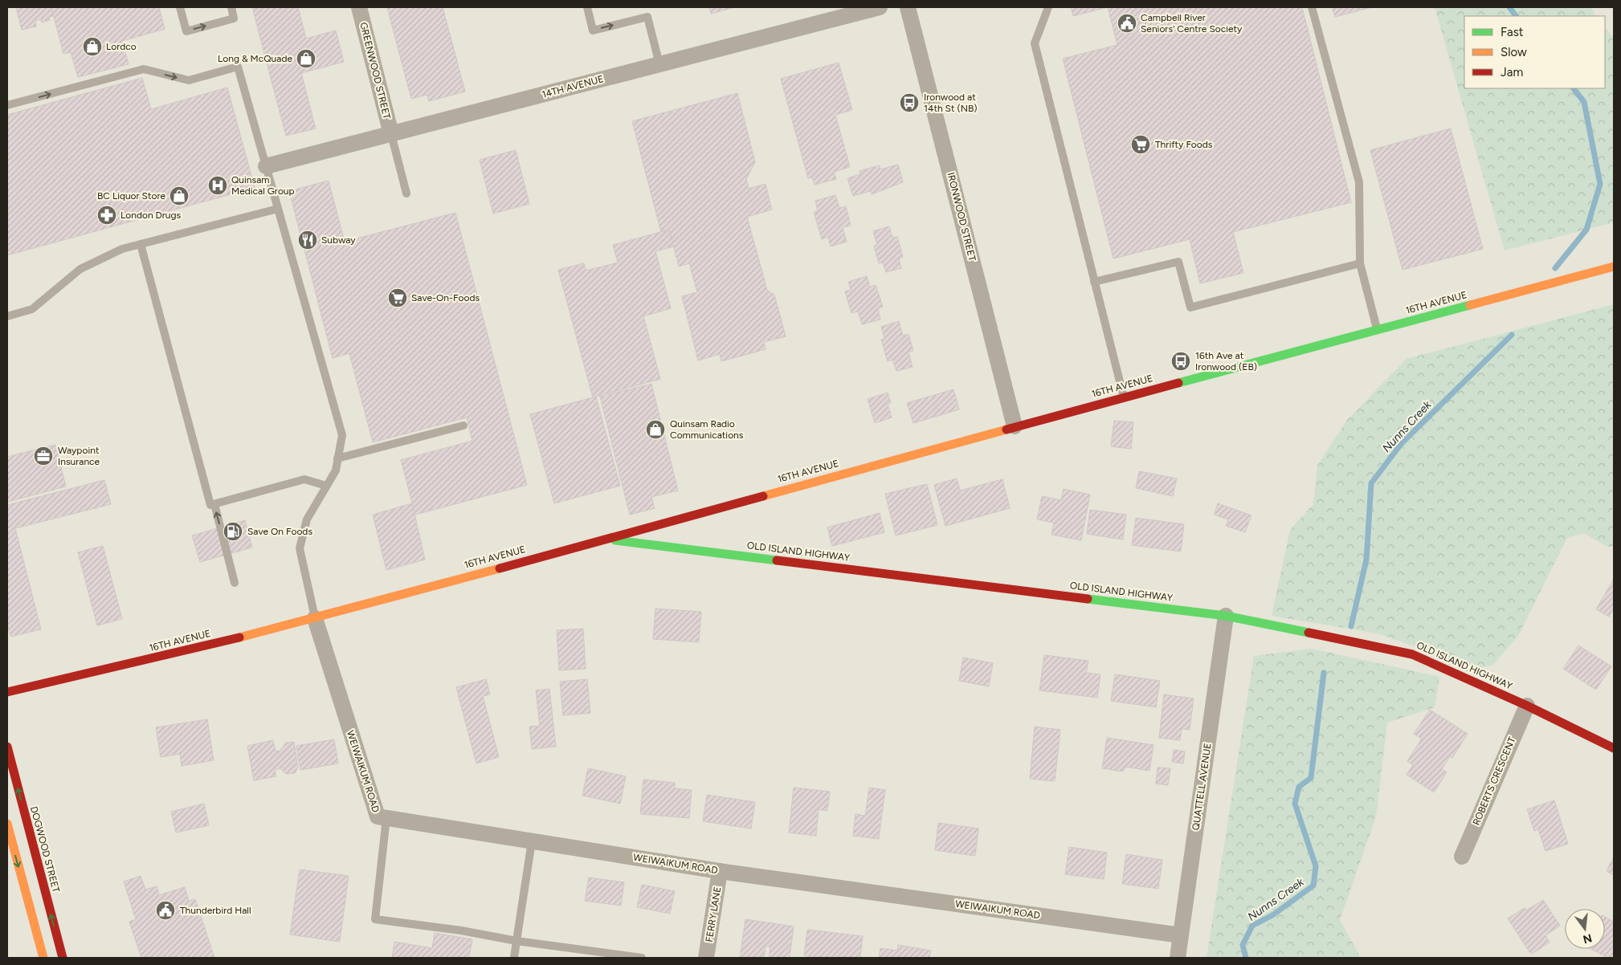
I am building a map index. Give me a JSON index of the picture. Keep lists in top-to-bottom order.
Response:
{
  "streets": {
    "street": [
      "GREENWOOD STREET",
      "14TH AVENUE",
      "IRONWOOD STREET",
      "16TH AVENUE",
      "OLD ISLAND HIGHWAY",
      "WEIWAIKUM ROAD",
      "ROBERTS CRESCENT",
      "QUATTELL AVENUE",
      "DOGWOOD STREET",
      "FERRY LANE"
    ]
  },
  "crossings": [
    ["GREENWOOD STREET", "14TH AVENUE"],
    ["IRONWOOD STREET", "16TH AVENUE"],
    ["16TH AVENUE", "OLD ISLAND HIGHWAY"],
    ["16TH AVENUE", "WEIWAIKUM ROAD"],
    ["OLD ISLAND HIGHWAY", "ROBERTS CRESCENT"],
    ["OLD ISLAND HIGHWAY", "QUATTELL AVENUE"],
    ["WEIWAIKUM ROAD", "QUATTELL AVENUE"],
    ["WEIWAIKUM ROAD", "FERRY LANE"]
  ],
  "water": ["Nunns Creek"],
  "places": {
    "public building": ["Campbell River Seniors' Centre Society", "Thunderbird Hall"],
    "shop": [
      "Lordco",
      "Long & McQuade",
      "BC Liquor Store",
      "Quinsam Radio Communications"
    ],
    "bus stop": ["Ironwood at 14th St (NB)", "16th Ave at Ironwood (EB)"],
    "supermarket": ["Thrifty Foods", "Save-On-Foods"],
    "hospital": ["Quinsam Medical Group"],
    "pharmacy": ["London Drugs"],
    "restaurant": ["Subway"],
    "office": ["Waypoint Insurance"],
    "fuel station": ["Save On Foods"]
  },
  "legend": ["Fast", "Slow", "Jam"],
  "north": "bottom"
}
